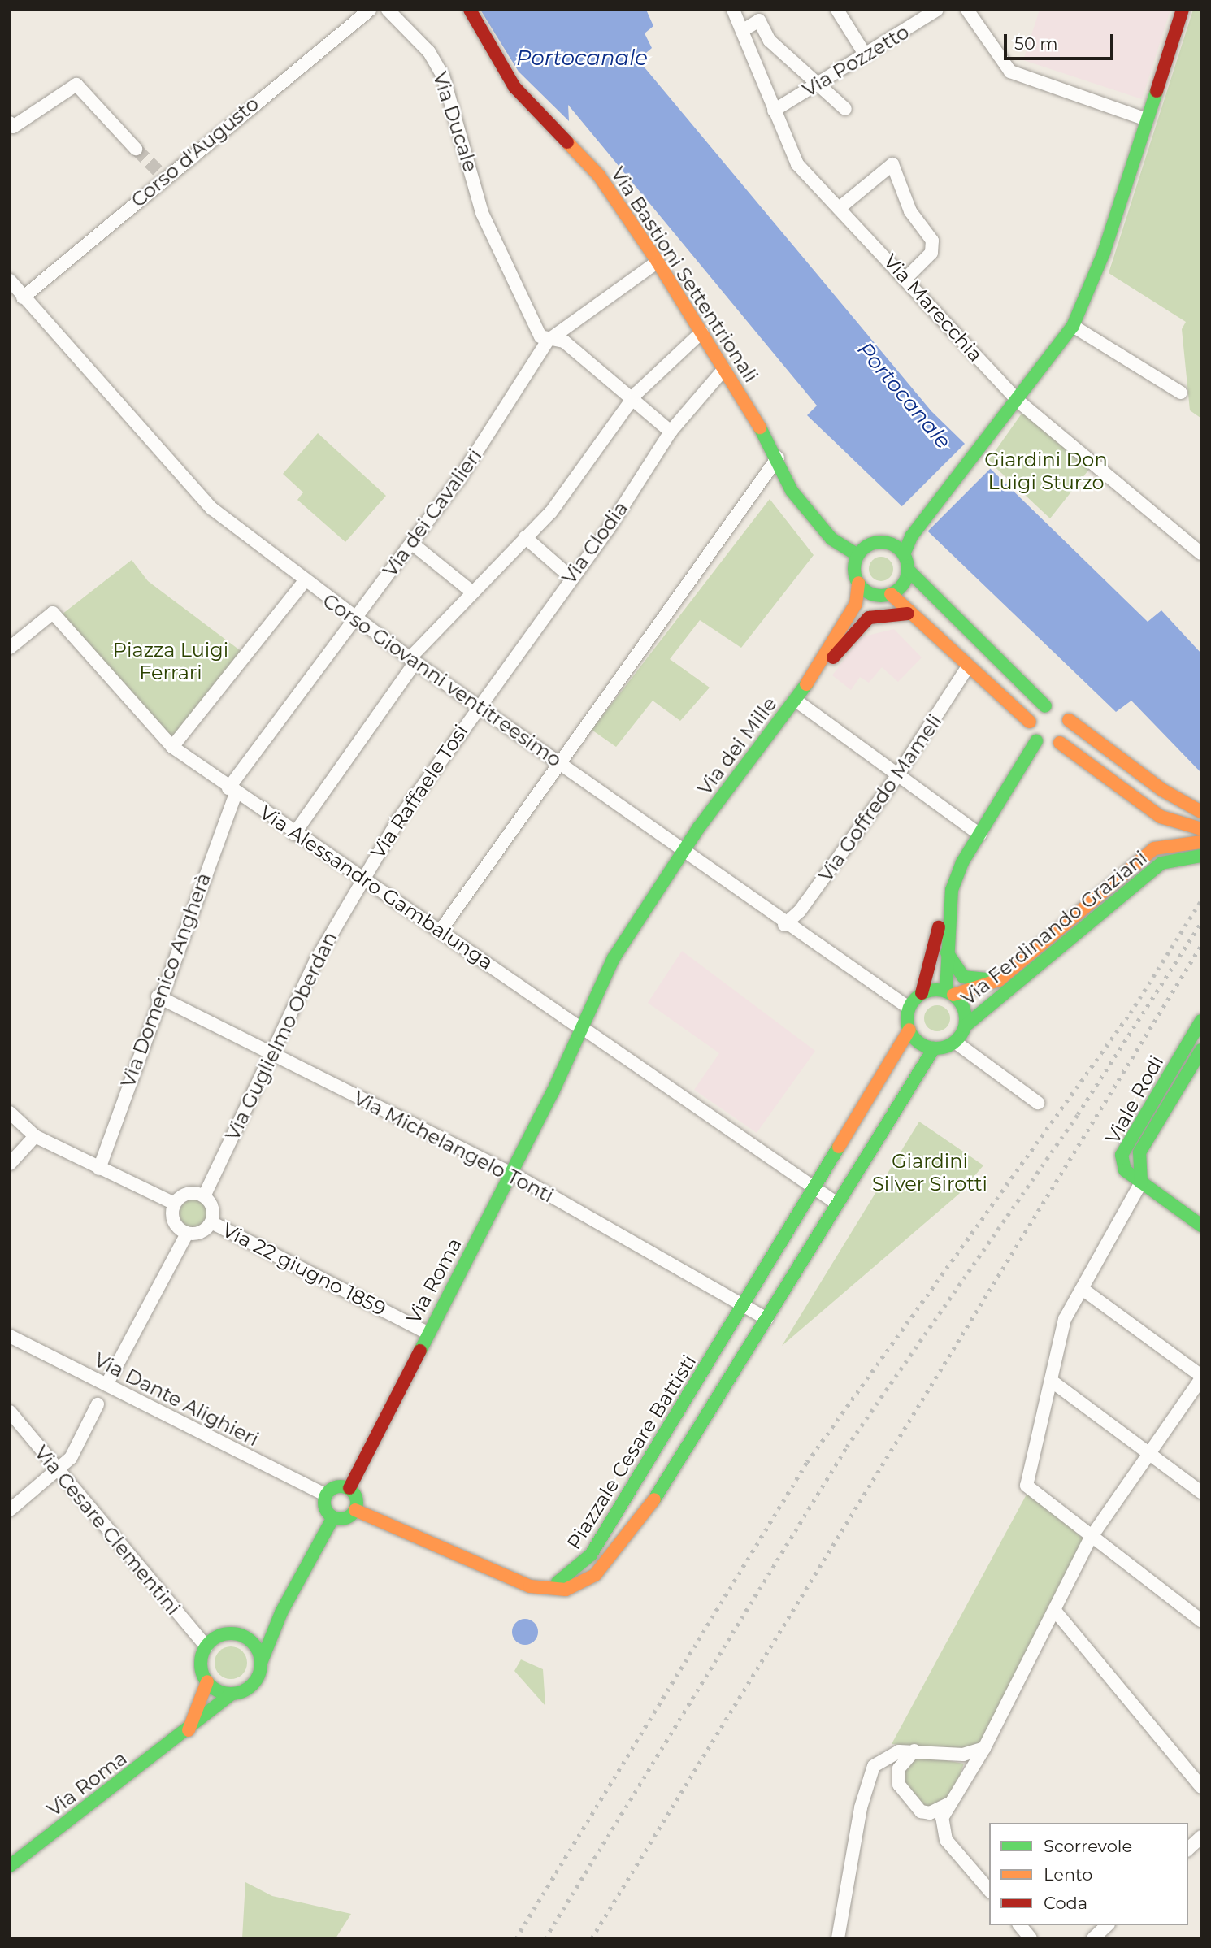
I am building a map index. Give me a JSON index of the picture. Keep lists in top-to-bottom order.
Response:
{
  "streets": {
    "street": [
      "Via Pozzetto",
      "Via Ducale",
      "Corso d'Augusto",
      "Via Bastioni Settentrionali",
      "Via Marecchia",
      "Via dei Cavalieri",
      "Via Clodia",
      "Corso Giovanni ventitreesimo",
      "Via dei Mille",
      "Via Raffaele Tosi",
      "Via Goffredo Mameli",
      "Via Alessandro Gambalunga",
      "Via Ferdinando Graziani",
      "Via Domenico Angherà",
      "Via Guglielmo Oberdan",
      "Viale Rodi",
      "Via Michelangelo Tonti",
      "Via 22 giugno 1859",
      "Via Roma",
      "Via Dante Alighieri",
      "Piazzale Cesare Battisti",
      "Via Cesare Clementini"
    ]
  },
  "crossings": [
    ["Via Pozzetto", "Via Marecchia"],
    ["Via Ducale", "Via dei Cavalieri"],
    ["Corso d'Augusto", "Corso Giovanni ventitreesimo"],
    ["Via Bastioni Settentrionali", "Via dei Cavalieri"],
    ["Via Bastioni Settentrionali", "Via Clodia"],
    ["Via Bastioni Settentrionali", "Via dei Mille"],
    ["Via dei Cavalieri", "Corso Giovanni ventitreesimo"],
    ["Via dei Cavalieri", "Via Alessandro Gambalunga"],
    ["Via dei Cavalieri", "Via Domenico Angherà"],
    ["Via Clodia", "Corso Giovanni ventitreesimo"],
    ["Via Clodia", "Via Raffaele Tosi"],
    ["Corso Giovanni ventitreesimo", "Via dei Mille"],
    ["Corso Giovanni ventitreesimo", "Via Raffaele Tosi"],
    ["Corso Giovanni ventitreesimo", "Via Goffredo Mameli"],
    ["Corso Giovanni ventitreesimo", "Via Ferdinando Graziani"],
    ["Corso Giovanni ventitreesimo", "Via Roma"],
    ["Corso Giovanni ventitreesimo", "Piazzale Cesare Battisti"],
    ["Via dei Mille", "Via Roma"],
    ["Via Raffaele Tosi", "Via Alessandro Gambalunga"],
    ["Via Raffaele Tosi", "Via Guglielmo Oberdan"],
    ["Via Alessandro Gambalunga", "Via Domenico Angherà"],
    ["Via Alessandro Gambalunga", "Via Guglielmo Oberdan"],
    ["Via Alessandro Gambalunga", "Via Roma"],
    ["Via Alessandro Gambalunga", "Piazzale Cesare Battisti"],
    ["Via Ferdinando Graziani", "Piazzale Cesare Battisti"],
    ["Via Domenico Angherà", "Via Michelangelo Tonti"],
    ["Via Guglielmo Oberdan", "Via Michelangelo Tonti"],
    ["Via Guglielmo Oberdan", "Via 22 giugno 1859"],
    ["Via Michelangelo Tonti", "Via Roma"],
    ["Via Michelangelo Tonti", "Piazzale Cesare Battisti"],
    ["Via 22 giugno 1859", "Via Roma"],
    ["Via Roma", "Via Dante Alighieri"],
    ["Via Roma", "Via Cesare Clementini"]
  ],
  "water": ["Portocanale"],
  "parks": ["Giardini Don Luigi Sturzo", "Piazza Luigi Ferrari", "Giardini Silver Sirotti"],
  "legend": ["Scorrevole", "Lento", "Coda"],
  "scale_bar": "50 m"
}
